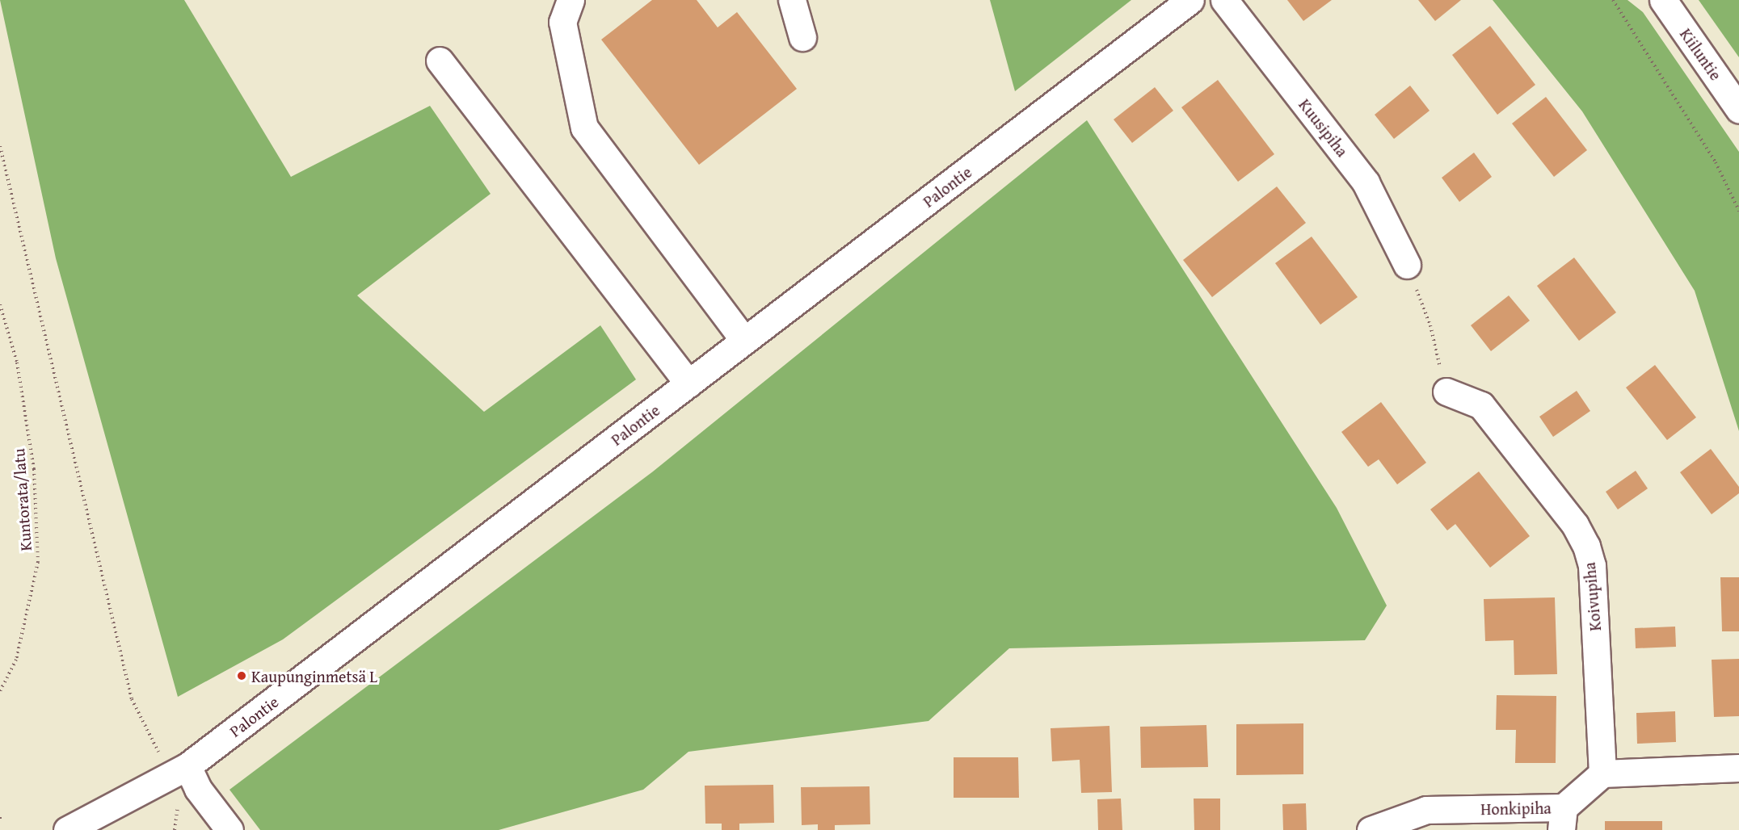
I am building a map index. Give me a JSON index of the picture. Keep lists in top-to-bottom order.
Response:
{
  "streets": {
    "street": [
      "Kiiluntie",
      "Kuusipiha",
      "Palontie",
      "Koivupiha",
      "Honkipiha"
    ],
    "path": ["Kuntorata/latu"]
  },
  "crossings": [
    ["Koivupiha", "Honkipiha"]
  ],
  "places": ["Kaupunginmetsä L"]
}
